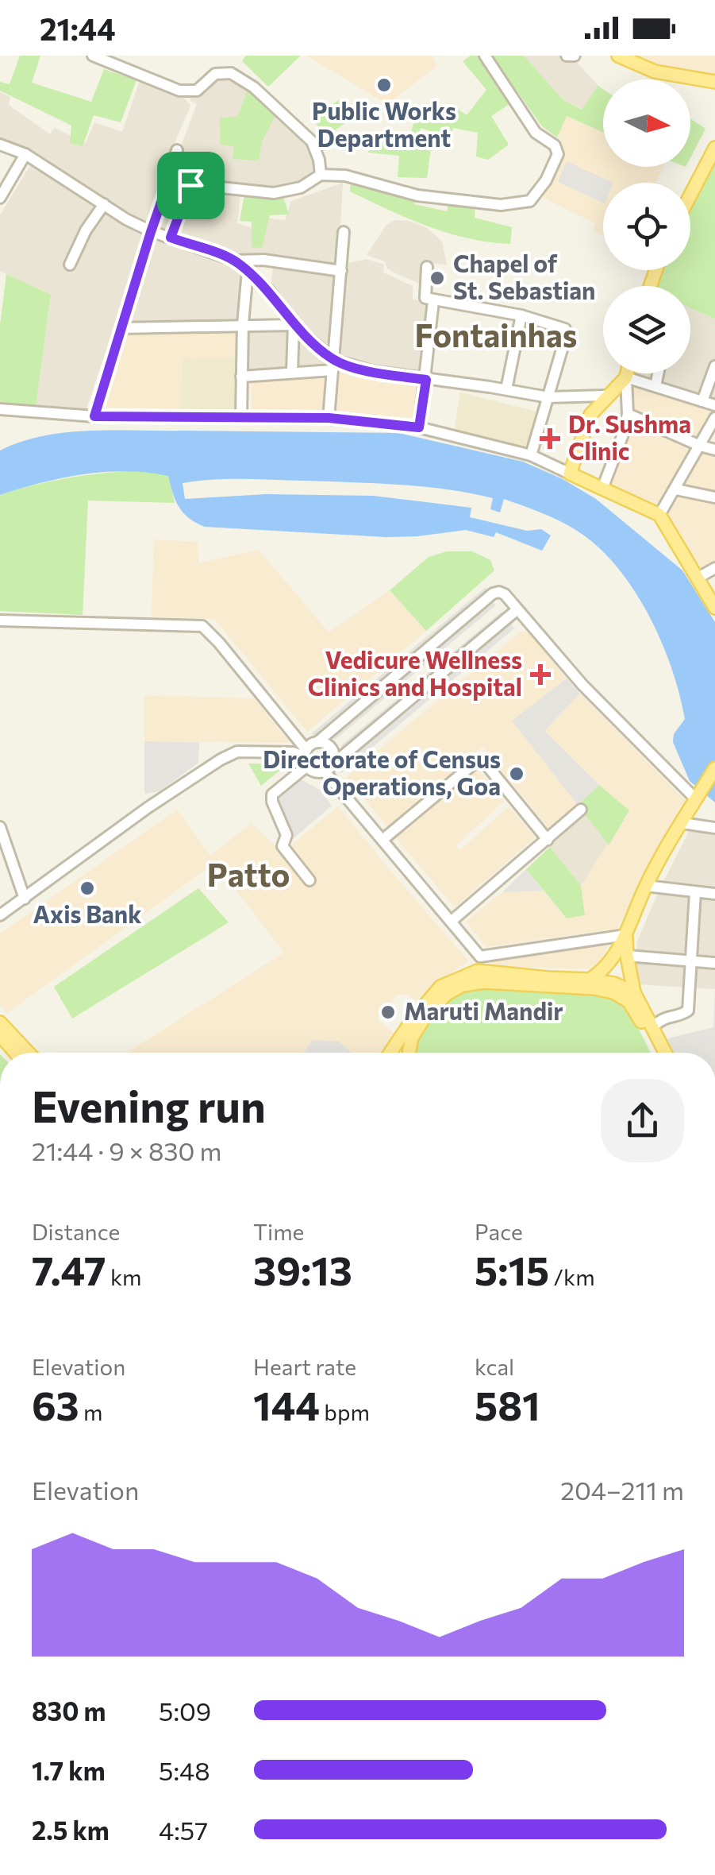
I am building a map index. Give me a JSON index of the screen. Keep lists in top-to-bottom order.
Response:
{
  "districts": ["Fontainhas", "Patto"],
  "places": {
    "other": [
      "Public Works Department",
      "Chapel of St. Sebastian",
      "Directorate of Census Operations, Goa",
      "Axis Bank",
      "Maruti Mandir"
    ],
    "health": ["Dr. Sushma Clinic", "Vedicure Wellness Clinics and Hospital"]
  },
  "north": "right",
  "page": {
    "status": "21:44",
    "heading": ["Evening run", "21:44 · 9 × 830 m"],
    "stats": [
      ["Distance", "7.47 km"],
      ["Time", "39:13"],
      ["Pace", "5:15 /km"],
      ["Elevation", "63 m"],
      ["Heart rate", "144 bpm"],
      ["kcal", "581"]
    ],
    "chart": ["Elevation", "204–211 m"],
    "list": [
      {
        "name": "830 m",
        "note": "5:09"
      },
      {
        "name": "1.7 km",
        "note": "5:48"
      },
      {
        "name": "2.5 km",
        "note": "4:57"
      }
    ]
  }
}
